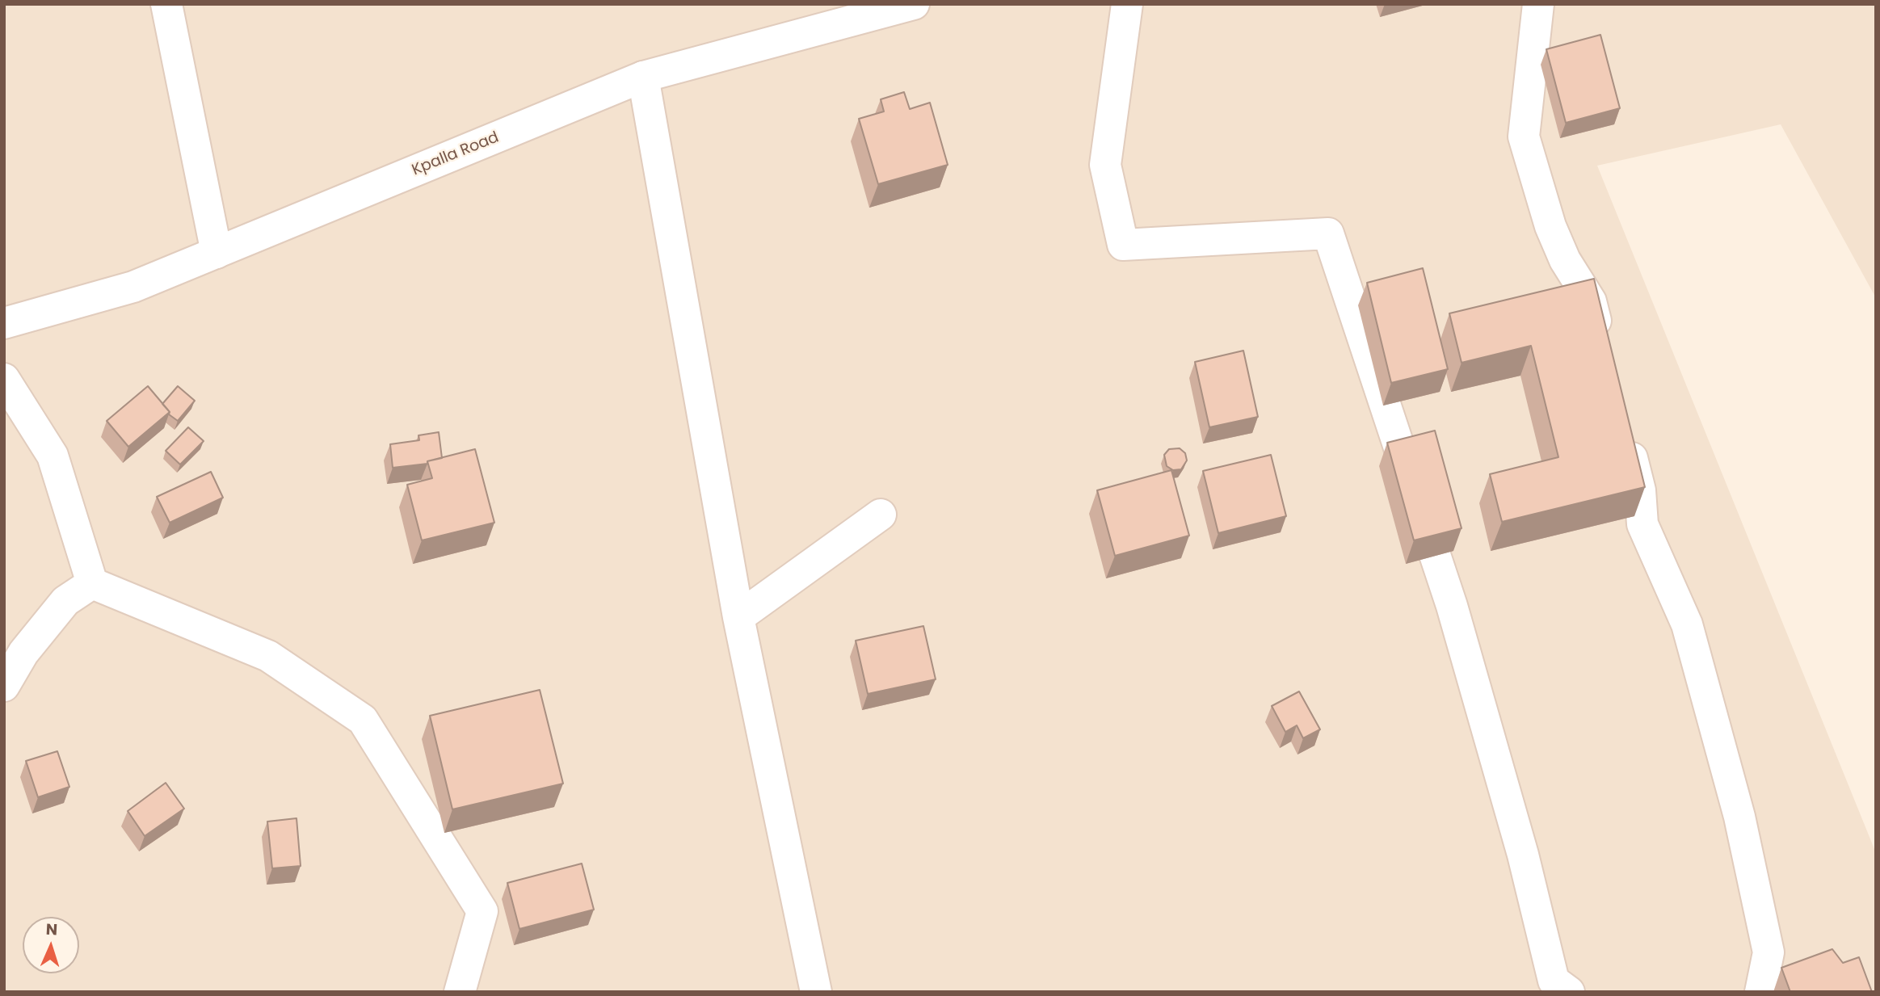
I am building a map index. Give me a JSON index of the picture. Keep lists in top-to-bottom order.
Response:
{
  "streets": {
    "street": ["Kpalla Road"]
  },
  "north": "top"
}
